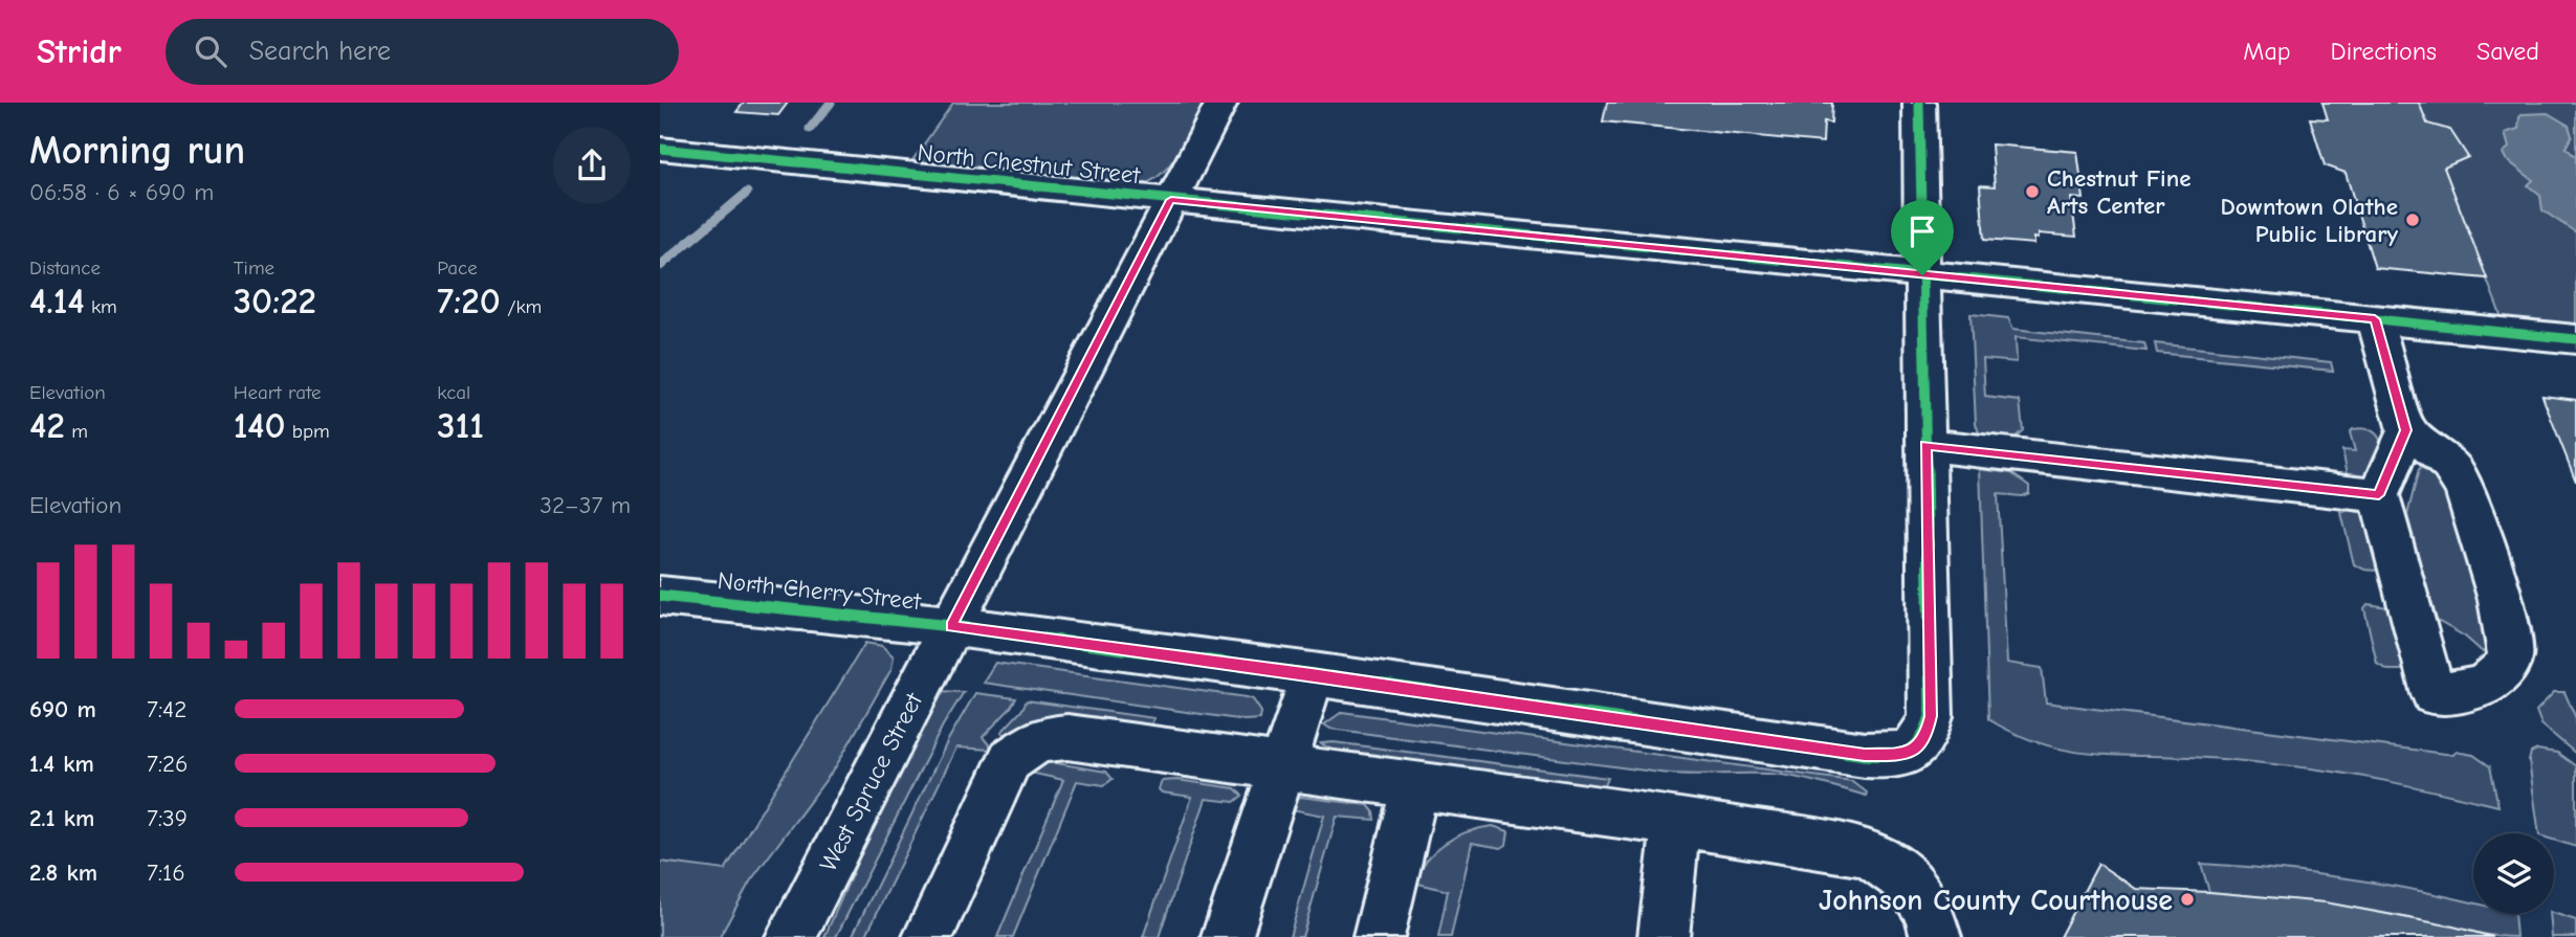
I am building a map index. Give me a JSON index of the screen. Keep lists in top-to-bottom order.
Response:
{
  "streets": {
    "street": ["North Chestnut Street", "North Cherry Street", "West Spruce Street"]
  },
  "crossings": [
    ["North Chestnut Street", "West Spruce Street"],
    ["North Cherry Street", "West Spruce Street"]
  ],
  "places": ["Chestnut Fine Arts Center", "Downtown Olathe Public Library", "Johnson County Courthouse"],
  "page": {
    "header": "Stridr",
    "search": "Search here",
    "nav": ["Map", "Directions", "Saved"],
    "heading": ["Morning run", "06:58 · 6 × 690 m"],
    "stats": [
      ["Distance", "4.14 km"],
      ["Time", "30:22"],
      ["Pace", "7:20 /km"],
      ["Elevation", "42 m"],
      ["Heart rate", "140 bpm"],
      ["kcal", "311"]
    ],
    "chart": ["Elevation", "32–37 m"],
    "list": [
      {
        "name": "690 m",
        "note": "7:42"
      },
      {
        "name": "1.4 km",
        "note": "7:26"
      },
      {
        "name": "2.1 km",
        "note": "7:39"
      },
      {
        "name": "2.8 km",
        "note": "7:16"
      }
    ]
  }
}
